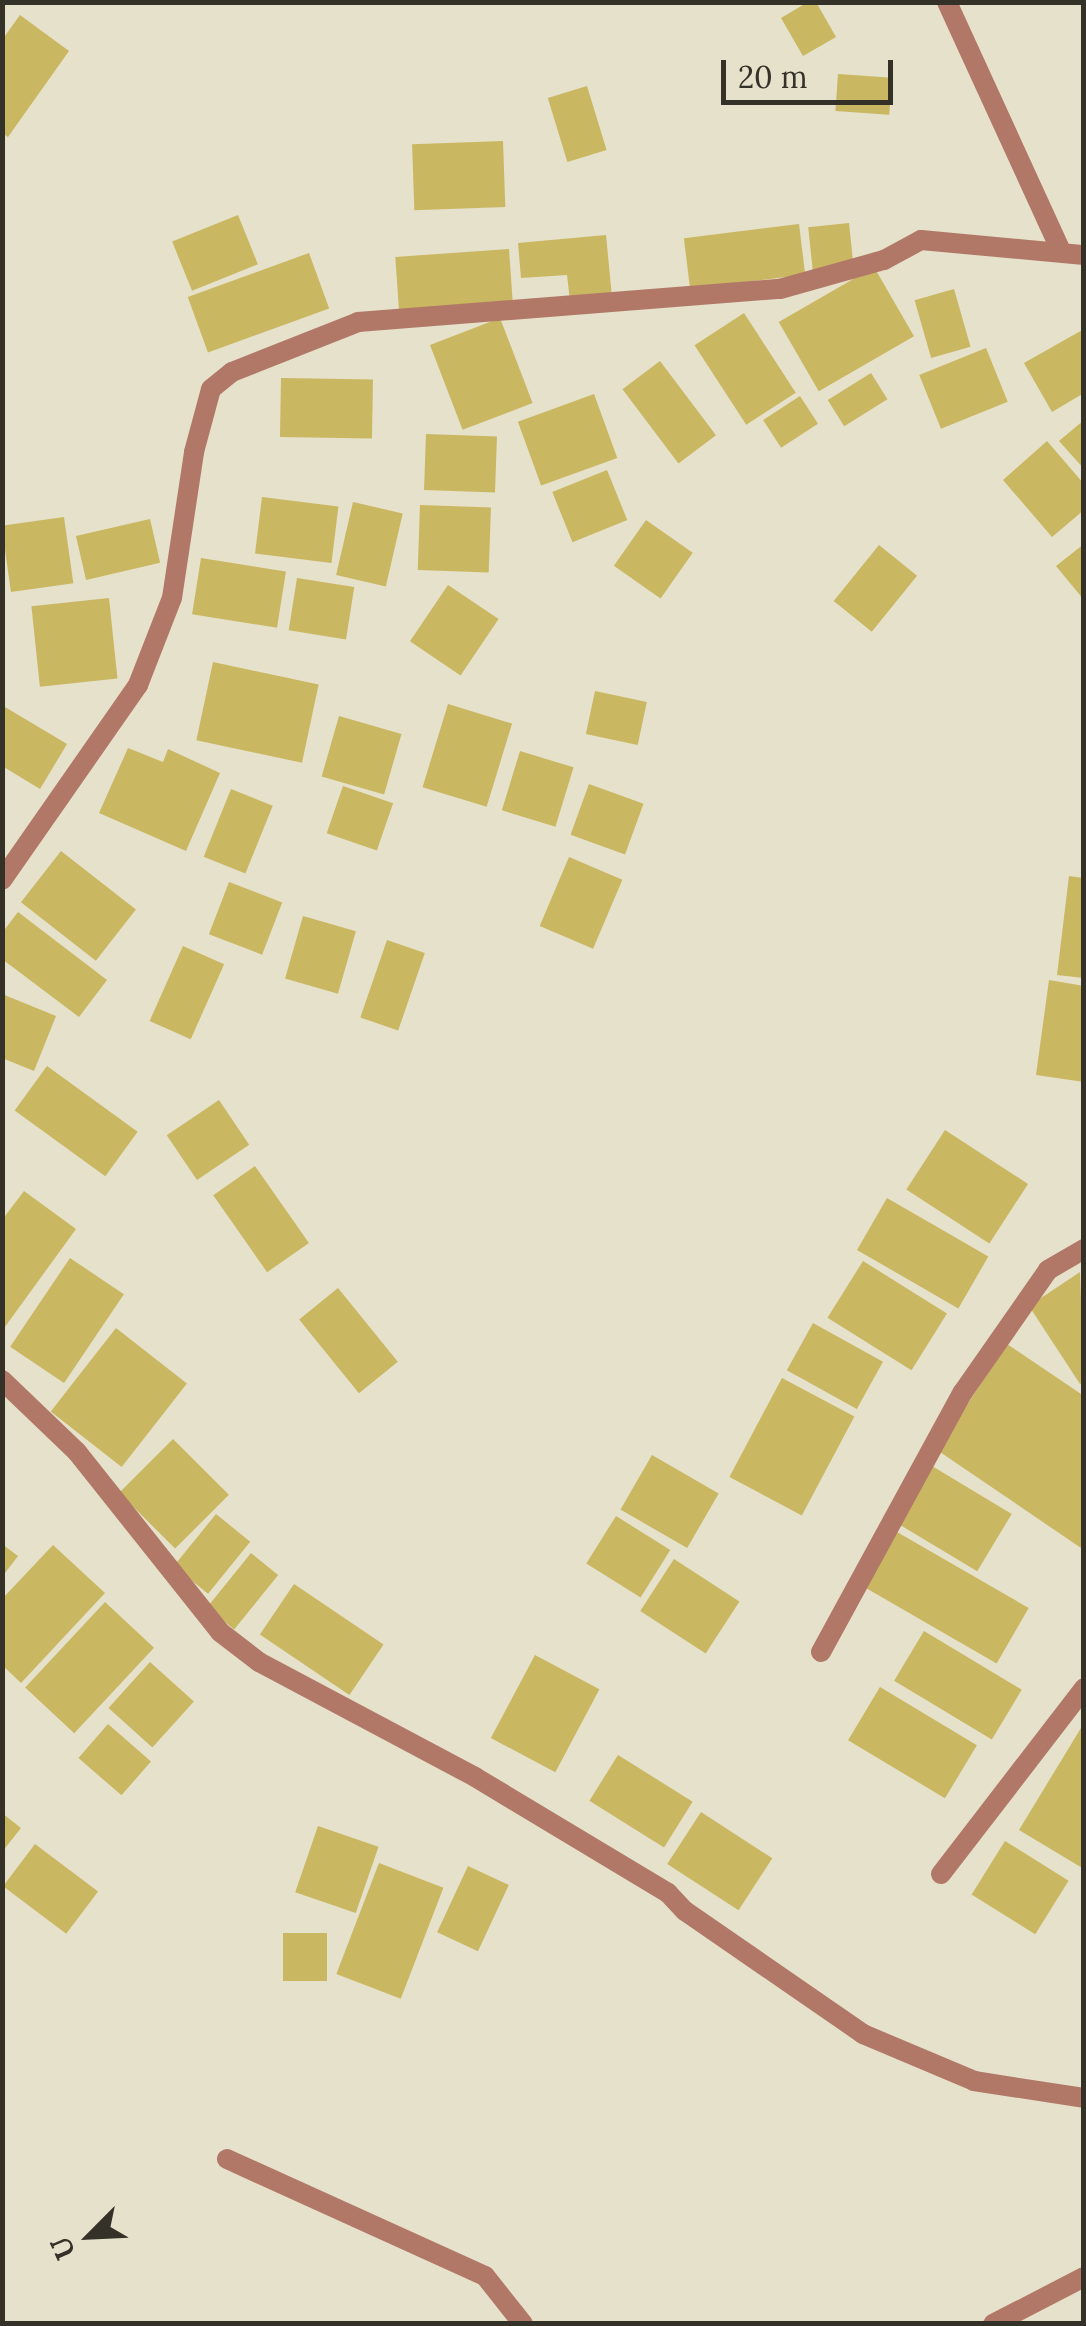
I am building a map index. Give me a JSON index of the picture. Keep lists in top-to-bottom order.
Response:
{
  "scale_bar": "20 m",
  "north": "bottom left"
}
